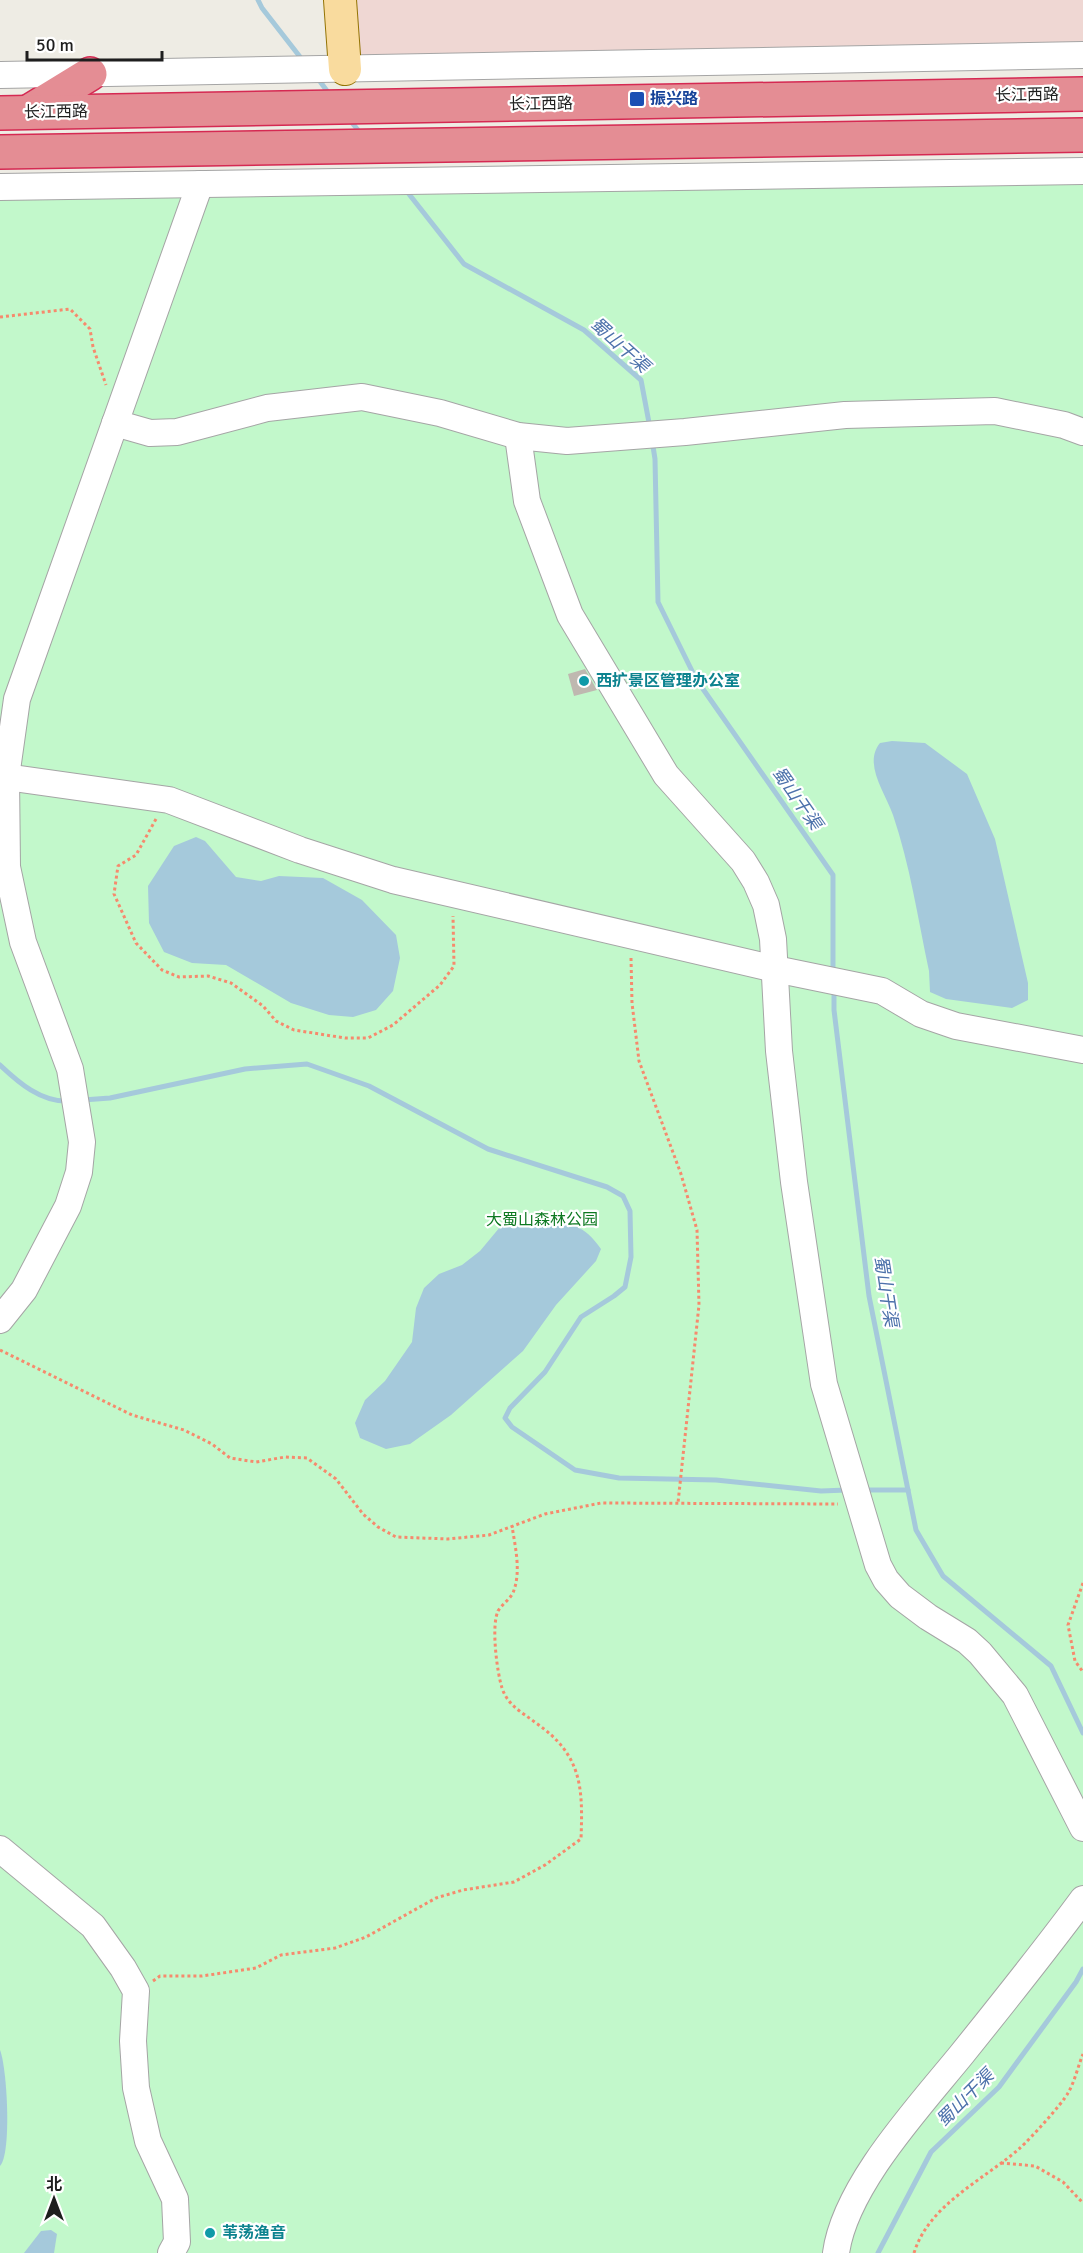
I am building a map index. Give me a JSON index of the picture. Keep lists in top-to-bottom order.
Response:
{
  "streets": {
    "highway": ["长江西路"]
  },
  "water": ["蜀山干渠"],
  "parks": ["大蜀山森林公园"],
  "places": {
    "transit": ["振兴路"],
    "other": ["西扩景区管理办公室", "苇荡渔音"]
  },
  "scale_bar": "50 m",
  "north": "top"
}
